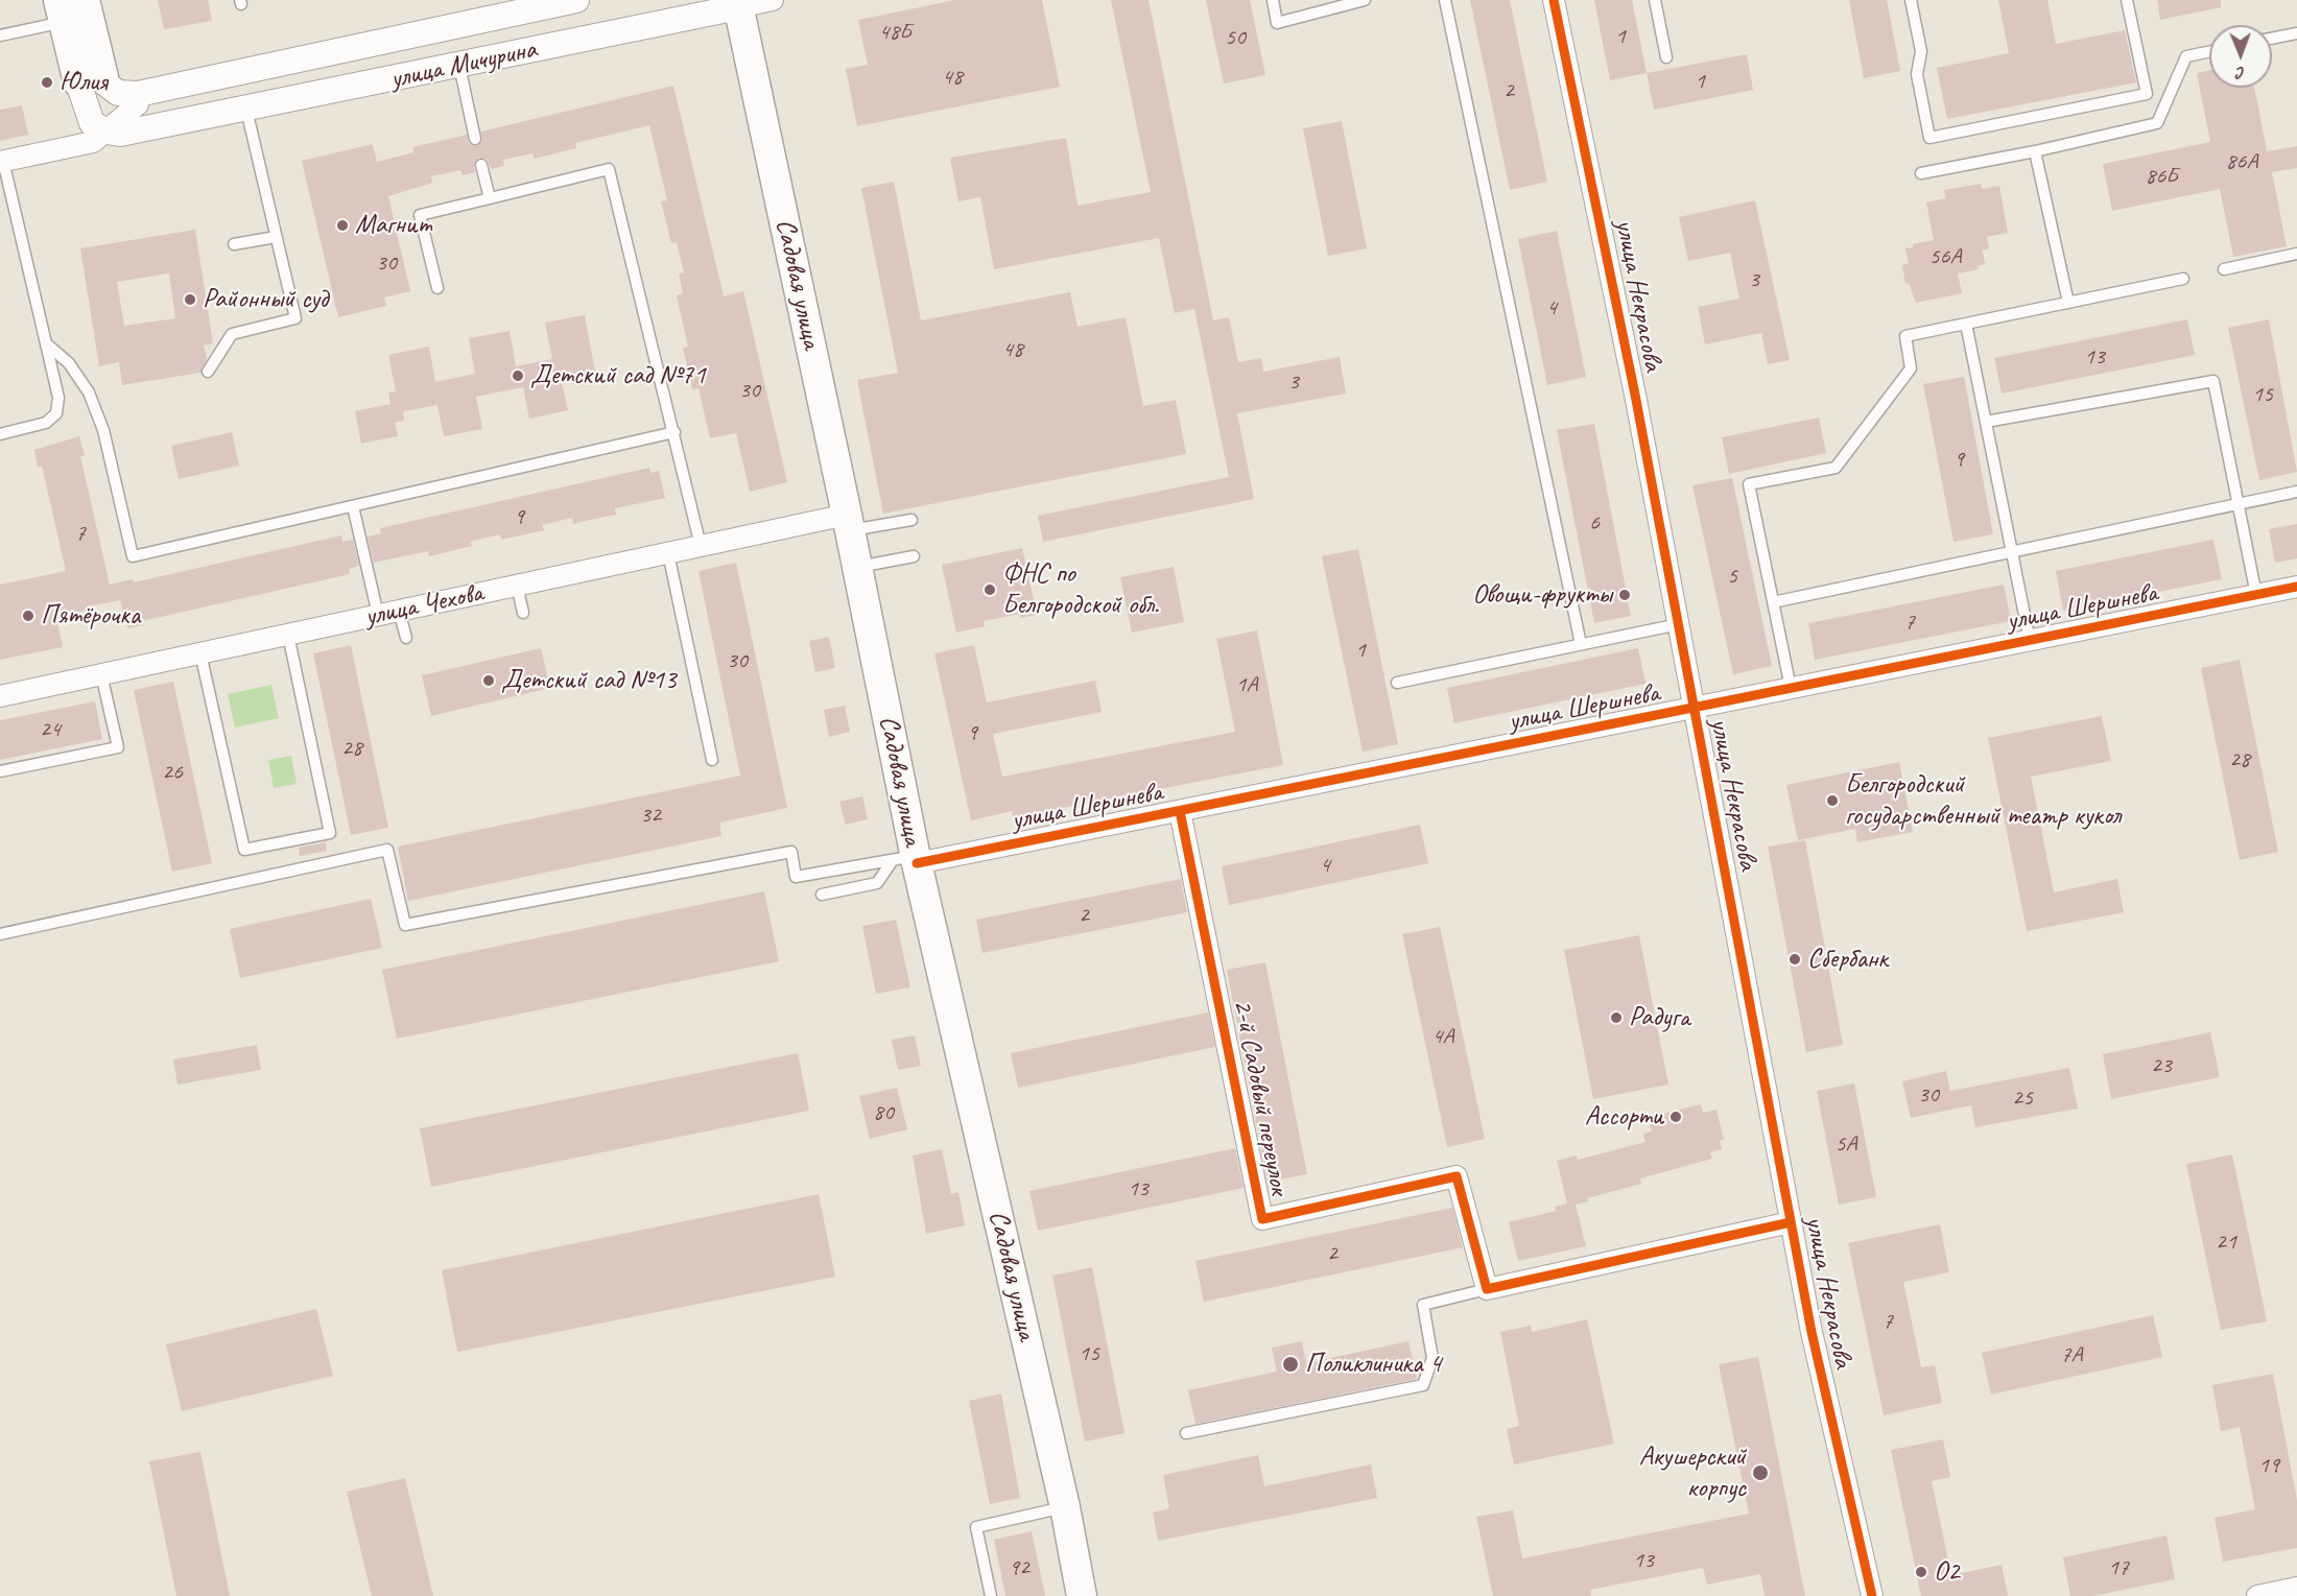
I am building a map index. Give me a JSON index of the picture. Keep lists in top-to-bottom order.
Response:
{
  "streets": {
    "main road": ["Садовая улица"],
    "street": [
      "улица Мичурина",
      "улица Некрасова",
      "улица Чехова",
      "улица Шершнева",
      "2-й Садовый переулок"
    ]
  },
  "crossings": [
    ["улица Мичурина", "Садовая улица"],
    ["Садовая улица", "улица Чехова"],
    ["Садовая улица", "улица Шершнева"],
    ["улица Некрасова", "улица Шершнева"],
    ["улица Шершнева", "2-й Садовый переулок"]
  ],
  "places": [
    "Юлия",
    "Магнит",
    "Районный суд",
    "Детский сад №71",
    "ФНС по Белгородской обл.",
    "Овощи-фрукты",
    "Пятёрочка",
    "Детский сад №13",
    "Белгородский государственный театр кукол",
    "Сбербанк",
    "Радуга",
    "Ассорти",
    "Поликлиника 4",
    "Акушерский корпус",
    "O2"
  ],
  "house_numbers": [
    "48Б",
    "1",
    "50",
    "48",
    "1",
    "2",
    "86А",
    "86Б",
    "56А",
    "30",
    "3",
    "4",
    "48",
    "13",
    "3",
    "30",
    "15",
    "9",
    "9",
    "6",
    "7",
    "5",
    "7",
    "1",
    "30",
    "1А",
    "24",
    "9",
    "28",
    "28",
    "26",
    "32",
    "4",
    "2",
    "4А",
    "23",
    "30",
    "25",
    "80",
    "5А",
    "13",
    "21",
    "2",
    "7",
    "15",
    "7А",
    "19",
    "13",
    "92",
    "17"
  ],
  "north": "bottom"
}
